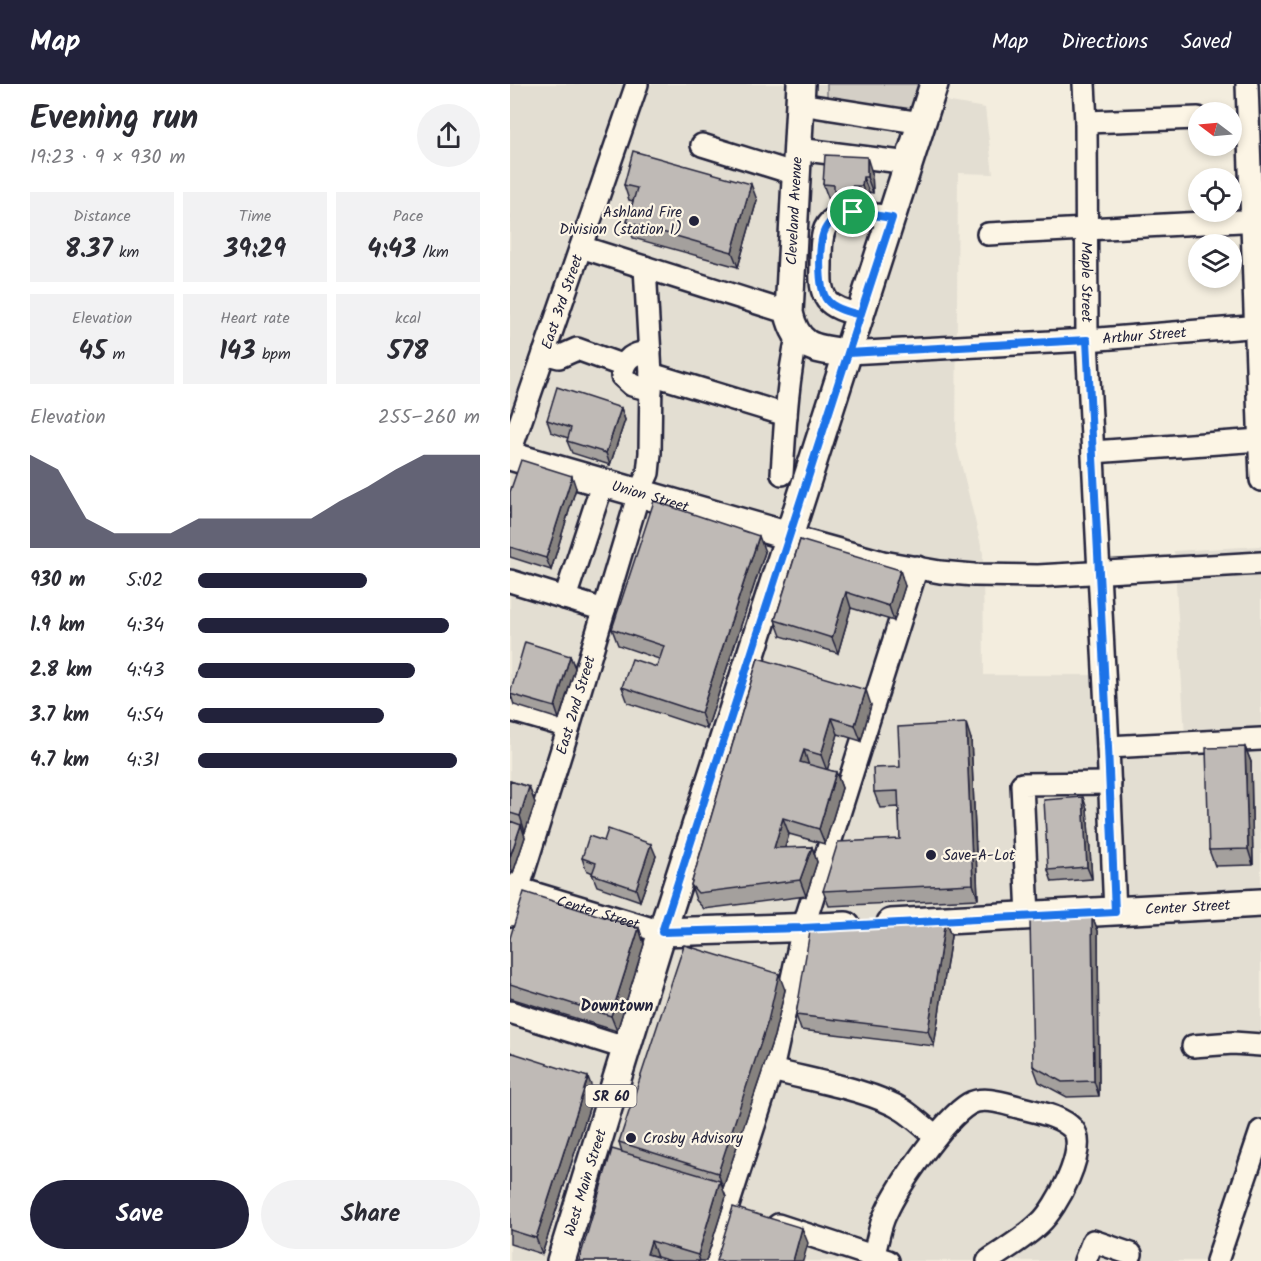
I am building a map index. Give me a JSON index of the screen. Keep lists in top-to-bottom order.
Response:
{
  "streets": {
    "main road": [
      "Cleveland Avenue",
      "Union Street",
      "Center Street",
      "SR 60",
      "West Main Street"
    ],
    "street": [
      "Maple Street",
      "East 3rd Street",
      "Arthur Street",
      "East 2nd Street"
    ]
  },
  "crossings": [
    ["Maple Street", "Arthur Street"],
    ["Maple Street", "Center Street"],
    ["East 3rd Street", "Union Street"],
    ["Arthur Street", "West Main Street"],
    ["Union Street", "East 2nd Street"],
    ["Union Street", "West Main Street"],
    ["East 2nd Street", "Center Street"],
    ["Center Street", "West Main Street"]
  ],
  "districts": ["Downtown"],
  "places": ["Ashland Fire Division (station 1)", "Save-A-Lot", "Crosby Advisory"],
  "north": "left",
  "page": {
    "header": "Map",
    "nav": ["Map", "Directions", "Saved"],
    "heading": ["Evening run", "19:23 · 9 × 930 m"],
    "stats": [
      ["Distance", "8.37 km"],
      ["Time", "39:29"],
      ["Pace", "4:43 /km"],
      ["Elevation", "45 m"],
      ["Heart rate", "143 bpm"],
      ["kcal", "578"]
    ],
    "chart": ["Elevation", "255–260 m"],
    "list": [
      {
        "name": "930 m",
        "note": "5:02"
      },
      {
        "name": "1.9 km",
        "note": "4:34"
      },
      {
        "name": "2.8 km",
        "note": "4:43"
      },
      {
        "name": "3.7 km",
        "note": "4:54"
      },
      {
        "name": "4.7 km",
        "note": "4:31"
      }
    ],
    "buttons": ["Save", "Share"]
  }
}
